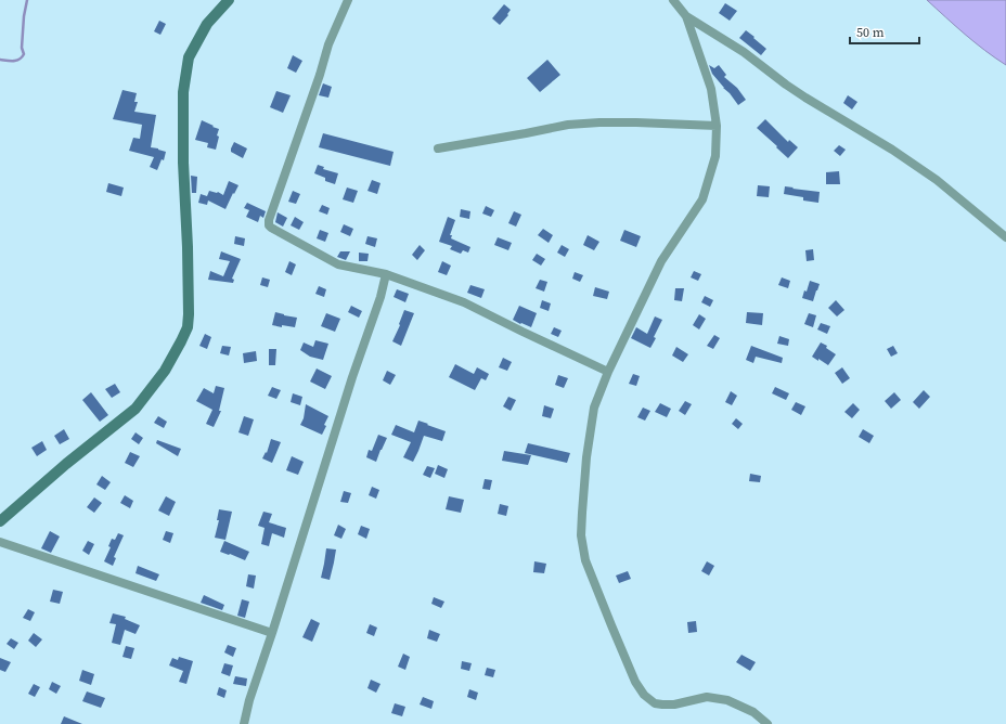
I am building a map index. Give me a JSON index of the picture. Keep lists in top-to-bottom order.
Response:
{
  "scale_bar": "50 m"
}
